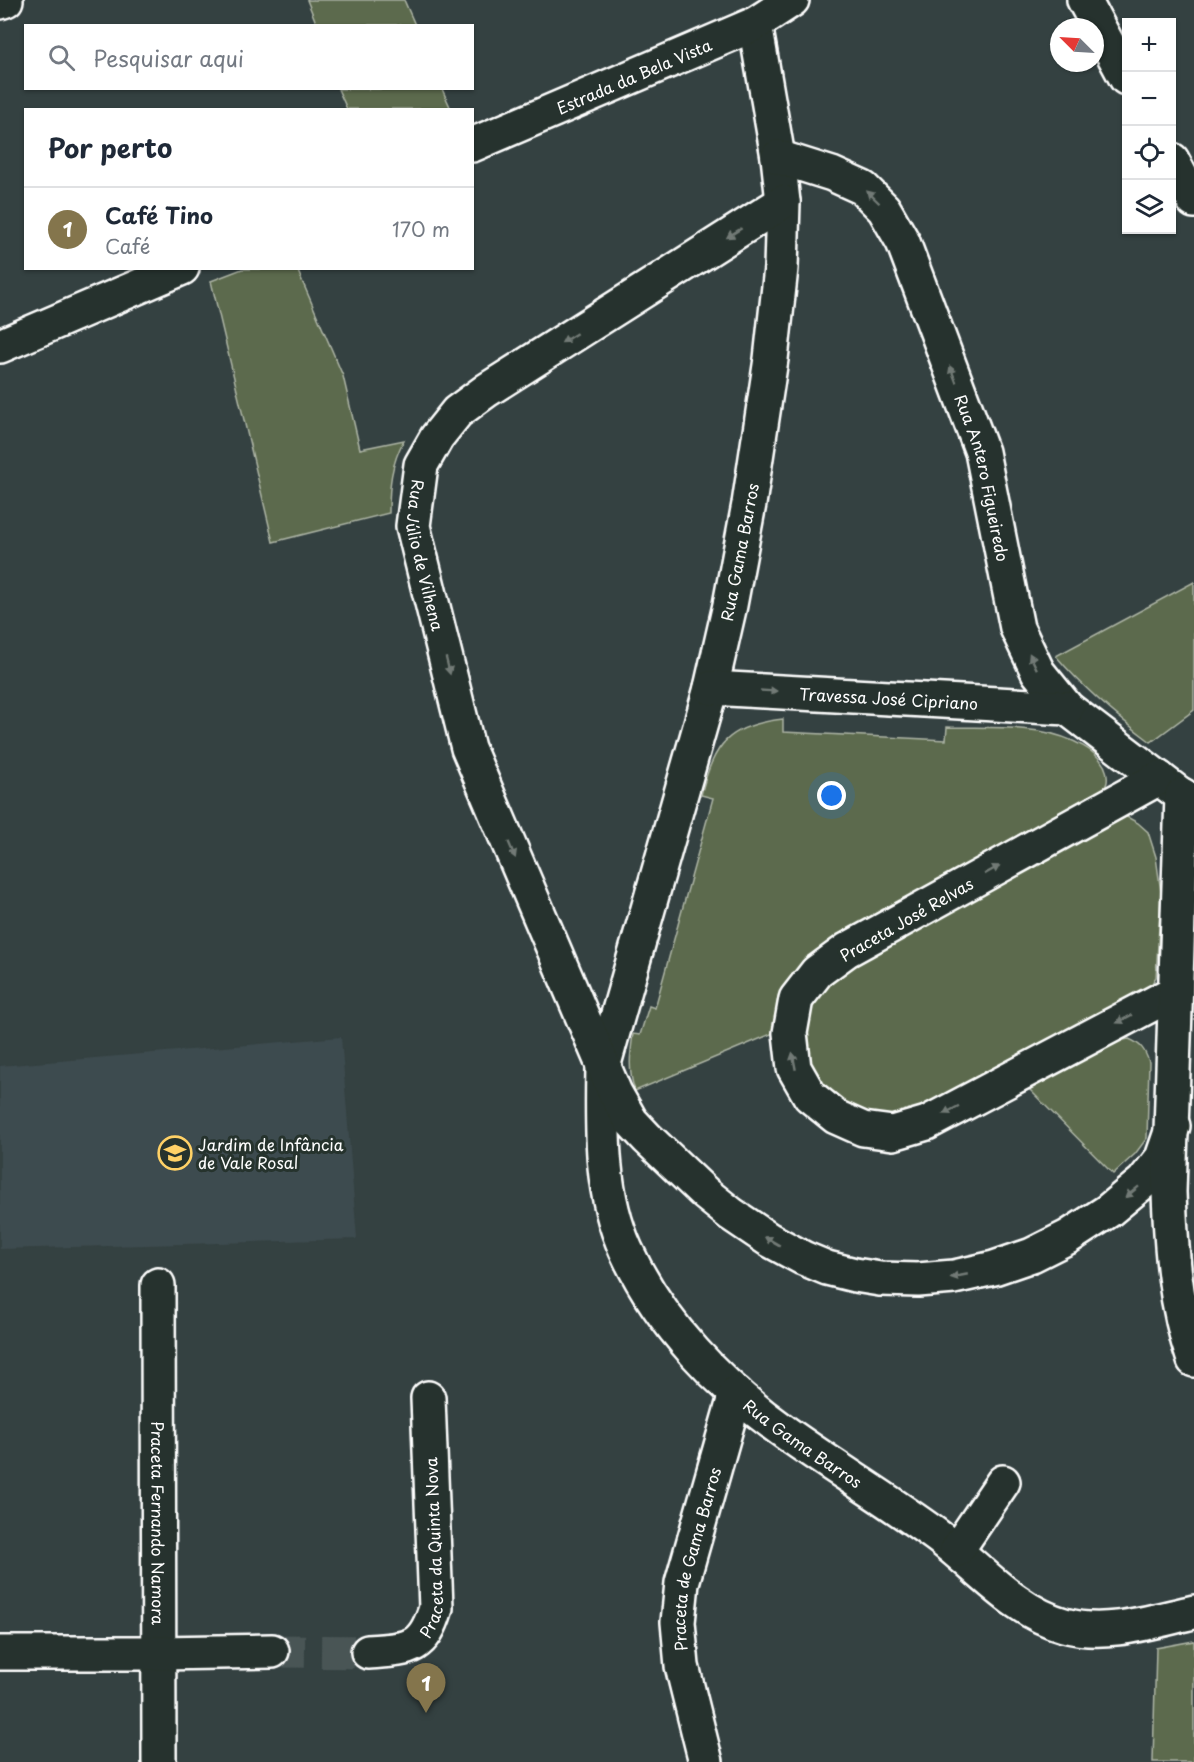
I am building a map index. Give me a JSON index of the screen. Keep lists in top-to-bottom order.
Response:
{
  "streets": {
    "street": [
      "Estrada da Bela Vista",
      "Rua Antero Figueiredo",
      "Rua Gama Barros",
      "Rua Júlio de Vilhena",
      "Travessa José Cipriano",
      "Praceta José Relvas",
      "Praceta Fernando Namora",
      "Praceta da Quinta Nova",
      "Praceta de Gama Barros"
    ]
  },
  "crossings": [
    ["Estrada da Bela Vista", "Rua Gama Barros"],
    ["Rua Antero Figueiredo", "Rua Gama Barros"],
    ["Rua Antero Figueiredo", "Travessa José Cipriano"],
    ["Rua Antero Figueiredo", "Praceta José Relvas"],
    ["Rua Gama Barros", "Rua Júlio de Vilhena"],
    ["Rua Gama Barros", "Travessa José Cipriano"],
    ["Rua Gama Barros", "Praceta de Gama Barros"]
  ],
  "one_way": ["Rua Antero Figueiredo", "Rua Júlio de Vilhena", "Travessa José Cipriano"],
  "places": {
    "school or university": ["Jardim de Infância de Vale Rosal"]
  },
  "north": "top left",
  "page": {
    "map_buttons": ["+", "−"],
    "search": "Pesquisar aqui",
    "heading": "Por perto",
    "list": [
      {
        "mark": "1",
        "name": "Café Tino",
        "note": "Café",
        "value": "170 m"
      }
    ],
    "pins": "1"
  }
}
